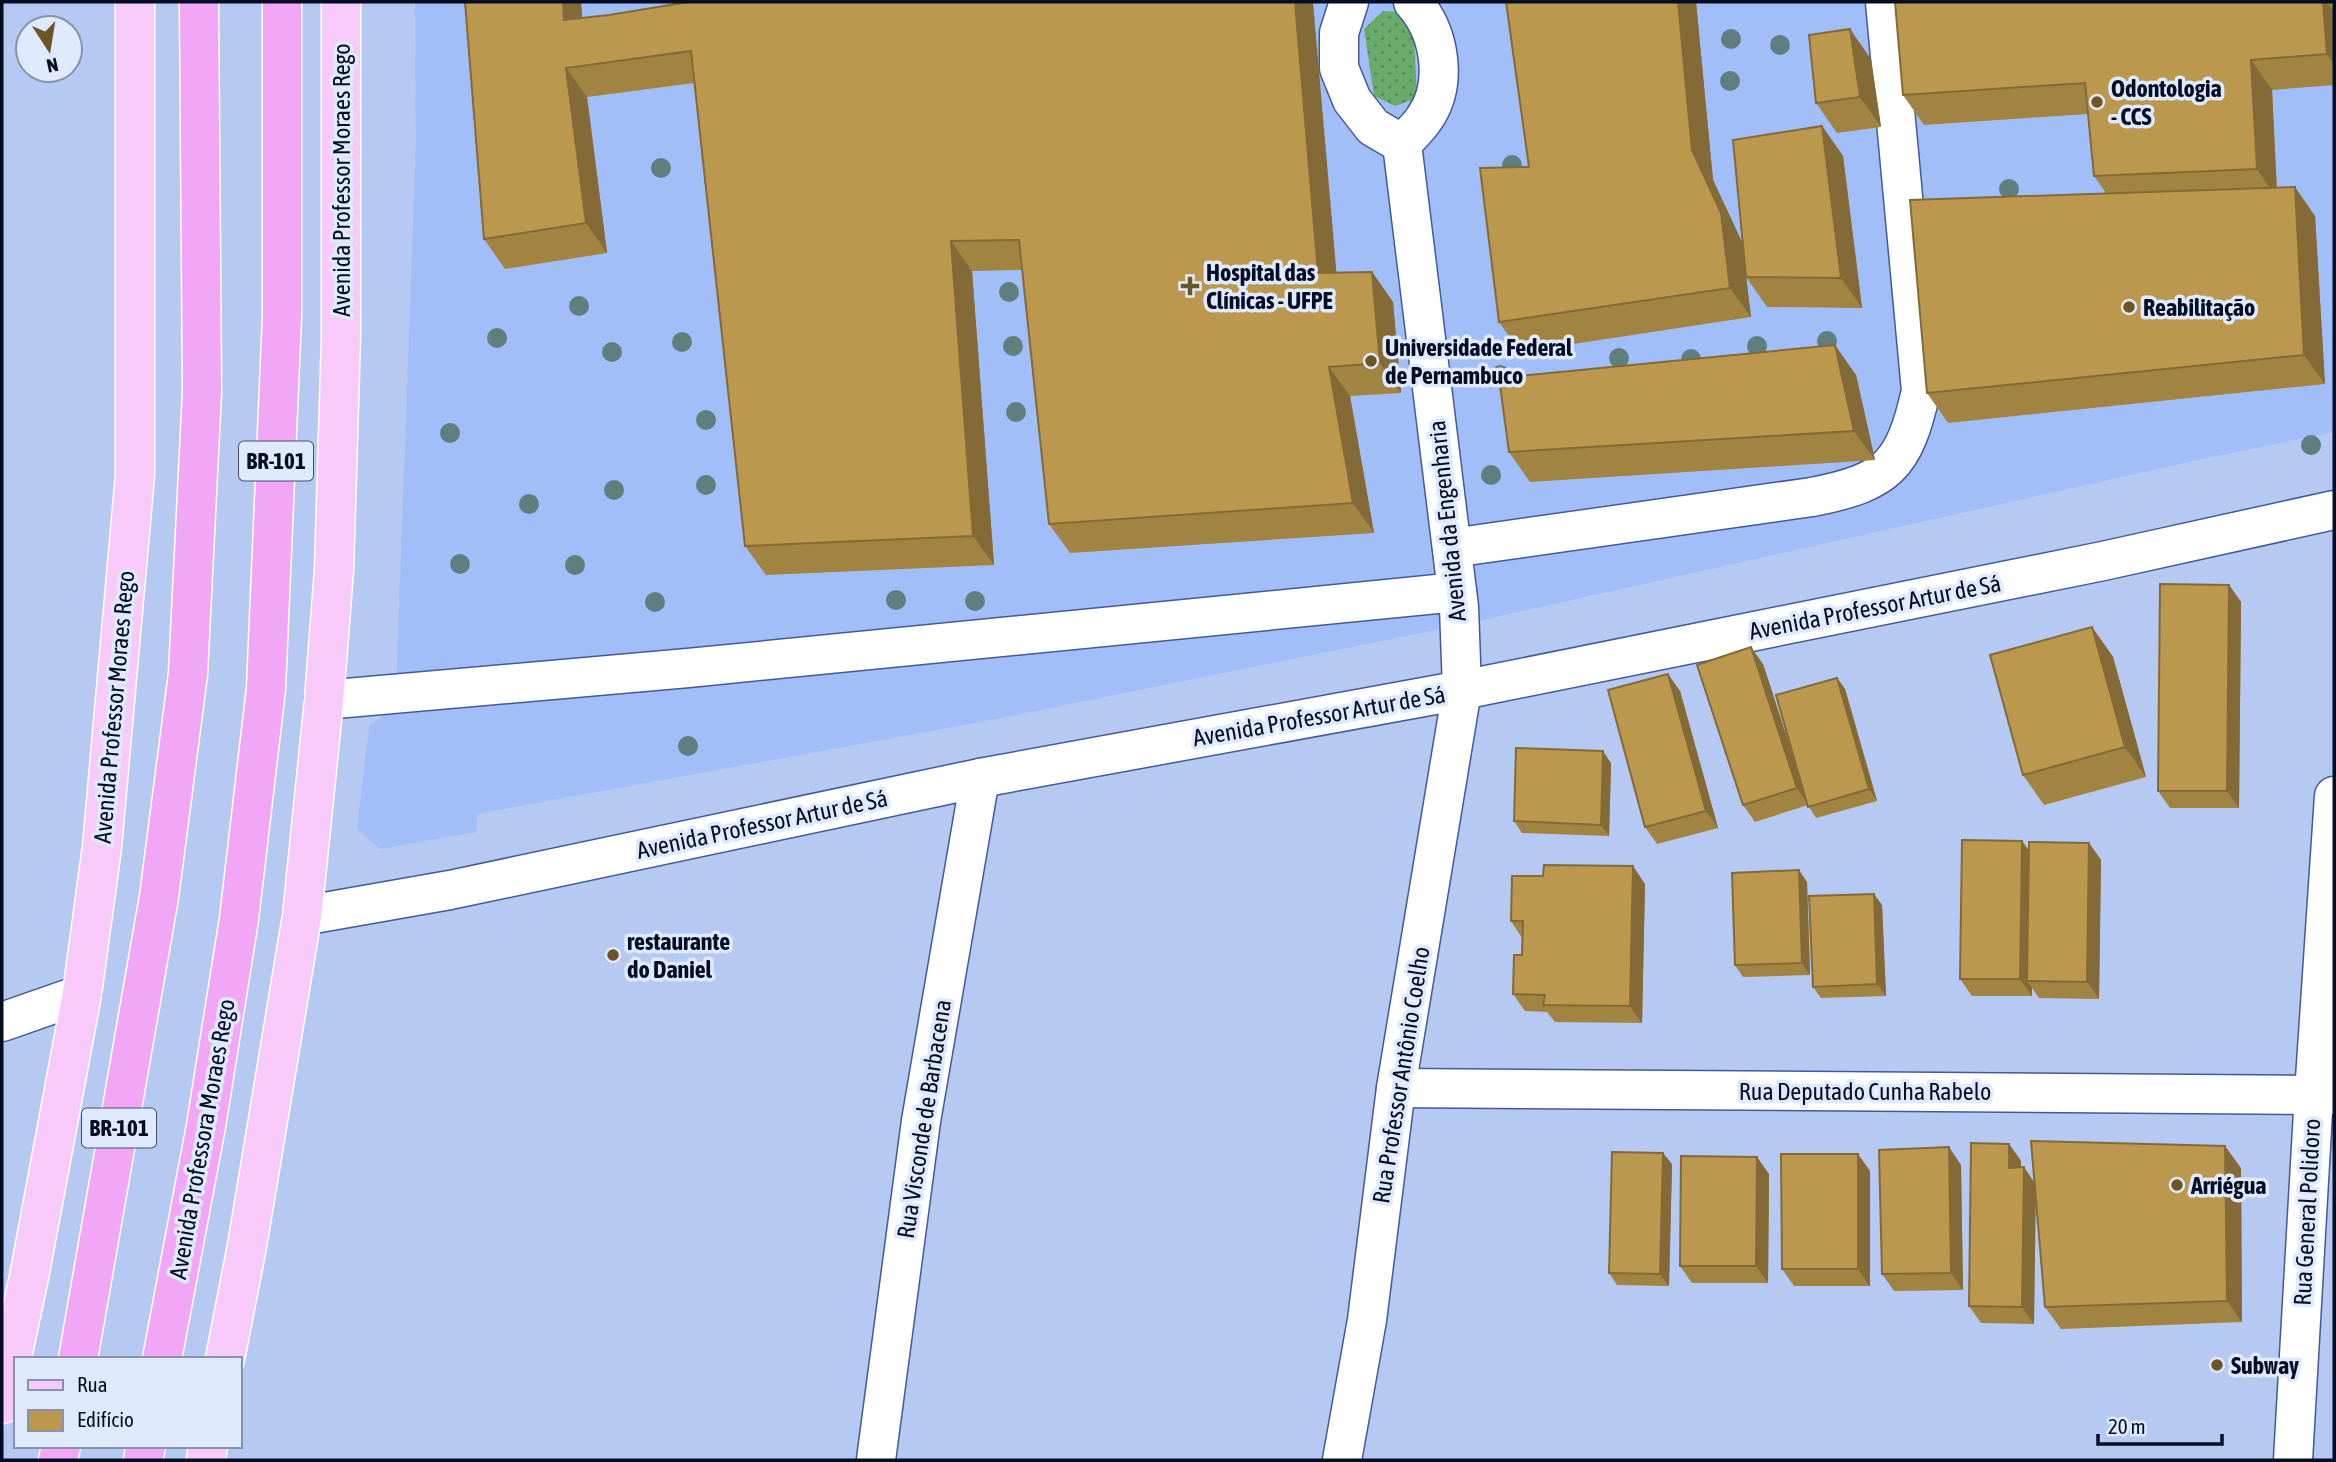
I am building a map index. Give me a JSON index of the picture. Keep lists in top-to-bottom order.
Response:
{
  "streets": {
    "highway": ["BR-101", "Avenida Professora Moraes Rego"],
    "main road": ["Avenida Professor Moraes Rego"],
    "street": [
      "Avenida da Engenharia",
      "Avenida Professor Artur de Sá",
      "Rua Professor Antônio Coelho",
      "Rua Deputado Cunha Rabelo",
      "Rua Visconde de Barbacena",
      "Rua General Polidoro"
    ]
  },
  "crossings": [
    ["Avenida Professor Moraes Rego", "Avenida Professor Artur de Sá"],
    ["Avenida da Engenharia", "Avenida Professor Artur de Sá"],
    ["Avenida da Engenharia", "Rua Professor Antônio Coelho"],
    ["Avenida Professor Artur de Sá", "Rua Professor Antônio Coelho"],
    ["Avenida Professor Artur de Sá", "Rua Visconde de Barbacena"],
    ["Rua Professor Antônio Coelho", "Rua Deputado Cunha Rabelo"],
    ["Rua Deputado Cunha Rabelo", "Rua General Polidoro"]
  ],
  "places": {
    "other": [
      "Odontologia - CCS",
      "Reabilitação",
      "Universidade Federal de Pernambuco",
      "restaurante do Daniel",
      "Arriégua",
      "Subway"
    ],
    "health": ["Hospital das Clínicas - UFPE"]
  },
  "legend": ["Rua", "Edifício"],
  "scale_bar": "20 m",
  "north": "bottom"
}
